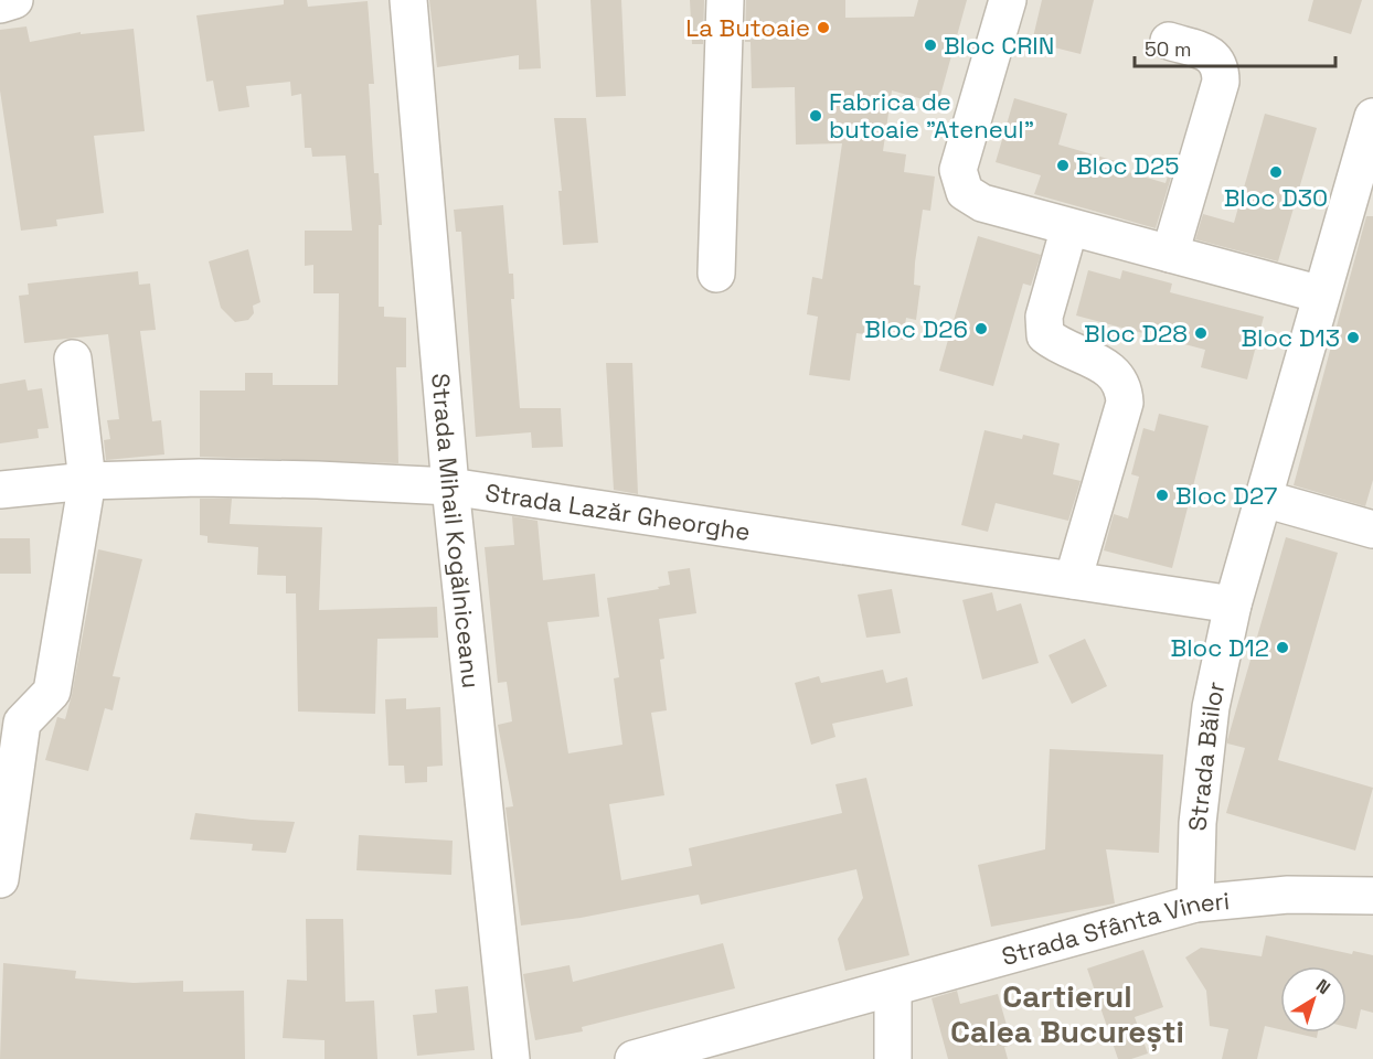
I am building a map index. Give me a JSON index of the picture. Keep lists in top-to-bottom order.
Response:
{
  "streets": {
    "street": [
      "Strada Lazăr Gheorghe",
      "Strada Mihail Kogălniceanu",
      "Strada Băilor",
      "Strada Sfânta Vineri"
    ]
  },
  "crossings": [
    ["Strada Lazăr Gheorghe", "Strada Mihail Kogălniceanu"],
    ["Strada Lazăr Gheorghe", "Strada Băilor"],
    ["Strada Băilor", "Strada Sfânta Vineri"]
  ],
  "districts": ["Cartierul Calea București"],
  "places": [
    "La Butoaie",
    "Bloc CRIN",
    "Fabrica de butoaie \"Ateneul\"",
    "Bloc D25",
    "Bloc D30",
    "Bloc D26",
    "Bloc D28",
    "Bloc D13",
    "Bloc D27",
    "Bloc D12"
  ],
  "scale_bar": "50 m",
  "north": "top right"
}
